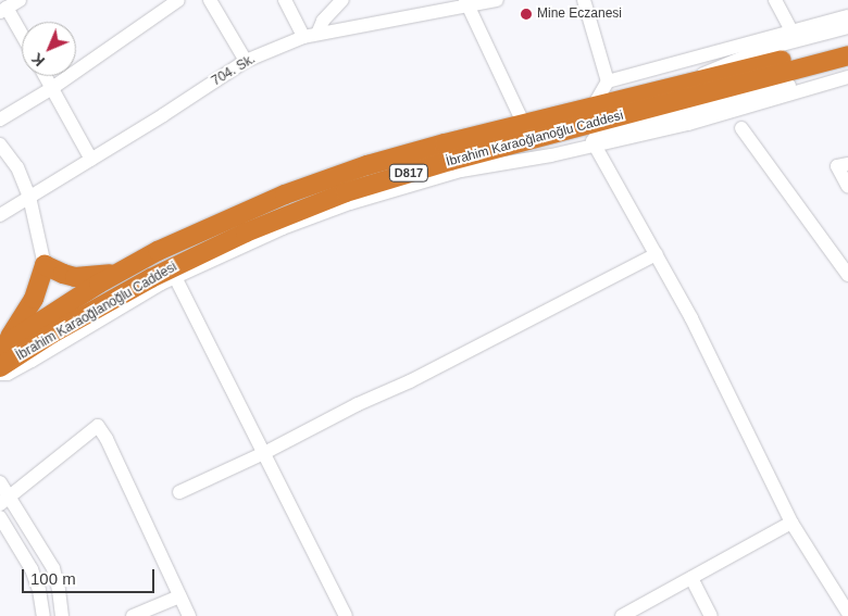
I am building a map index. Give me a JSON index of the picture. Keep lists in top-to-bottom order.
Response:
{
  "streets": {
    "highway": ["İbrahim Karaoğlanoğlu Caddesi", "D817"],
    "street": ["704. Sk."]
  },
  "places": ["Mine Eczanesi"],
  "scale_bar": "100 m",
  "north": "bottom left"
}
